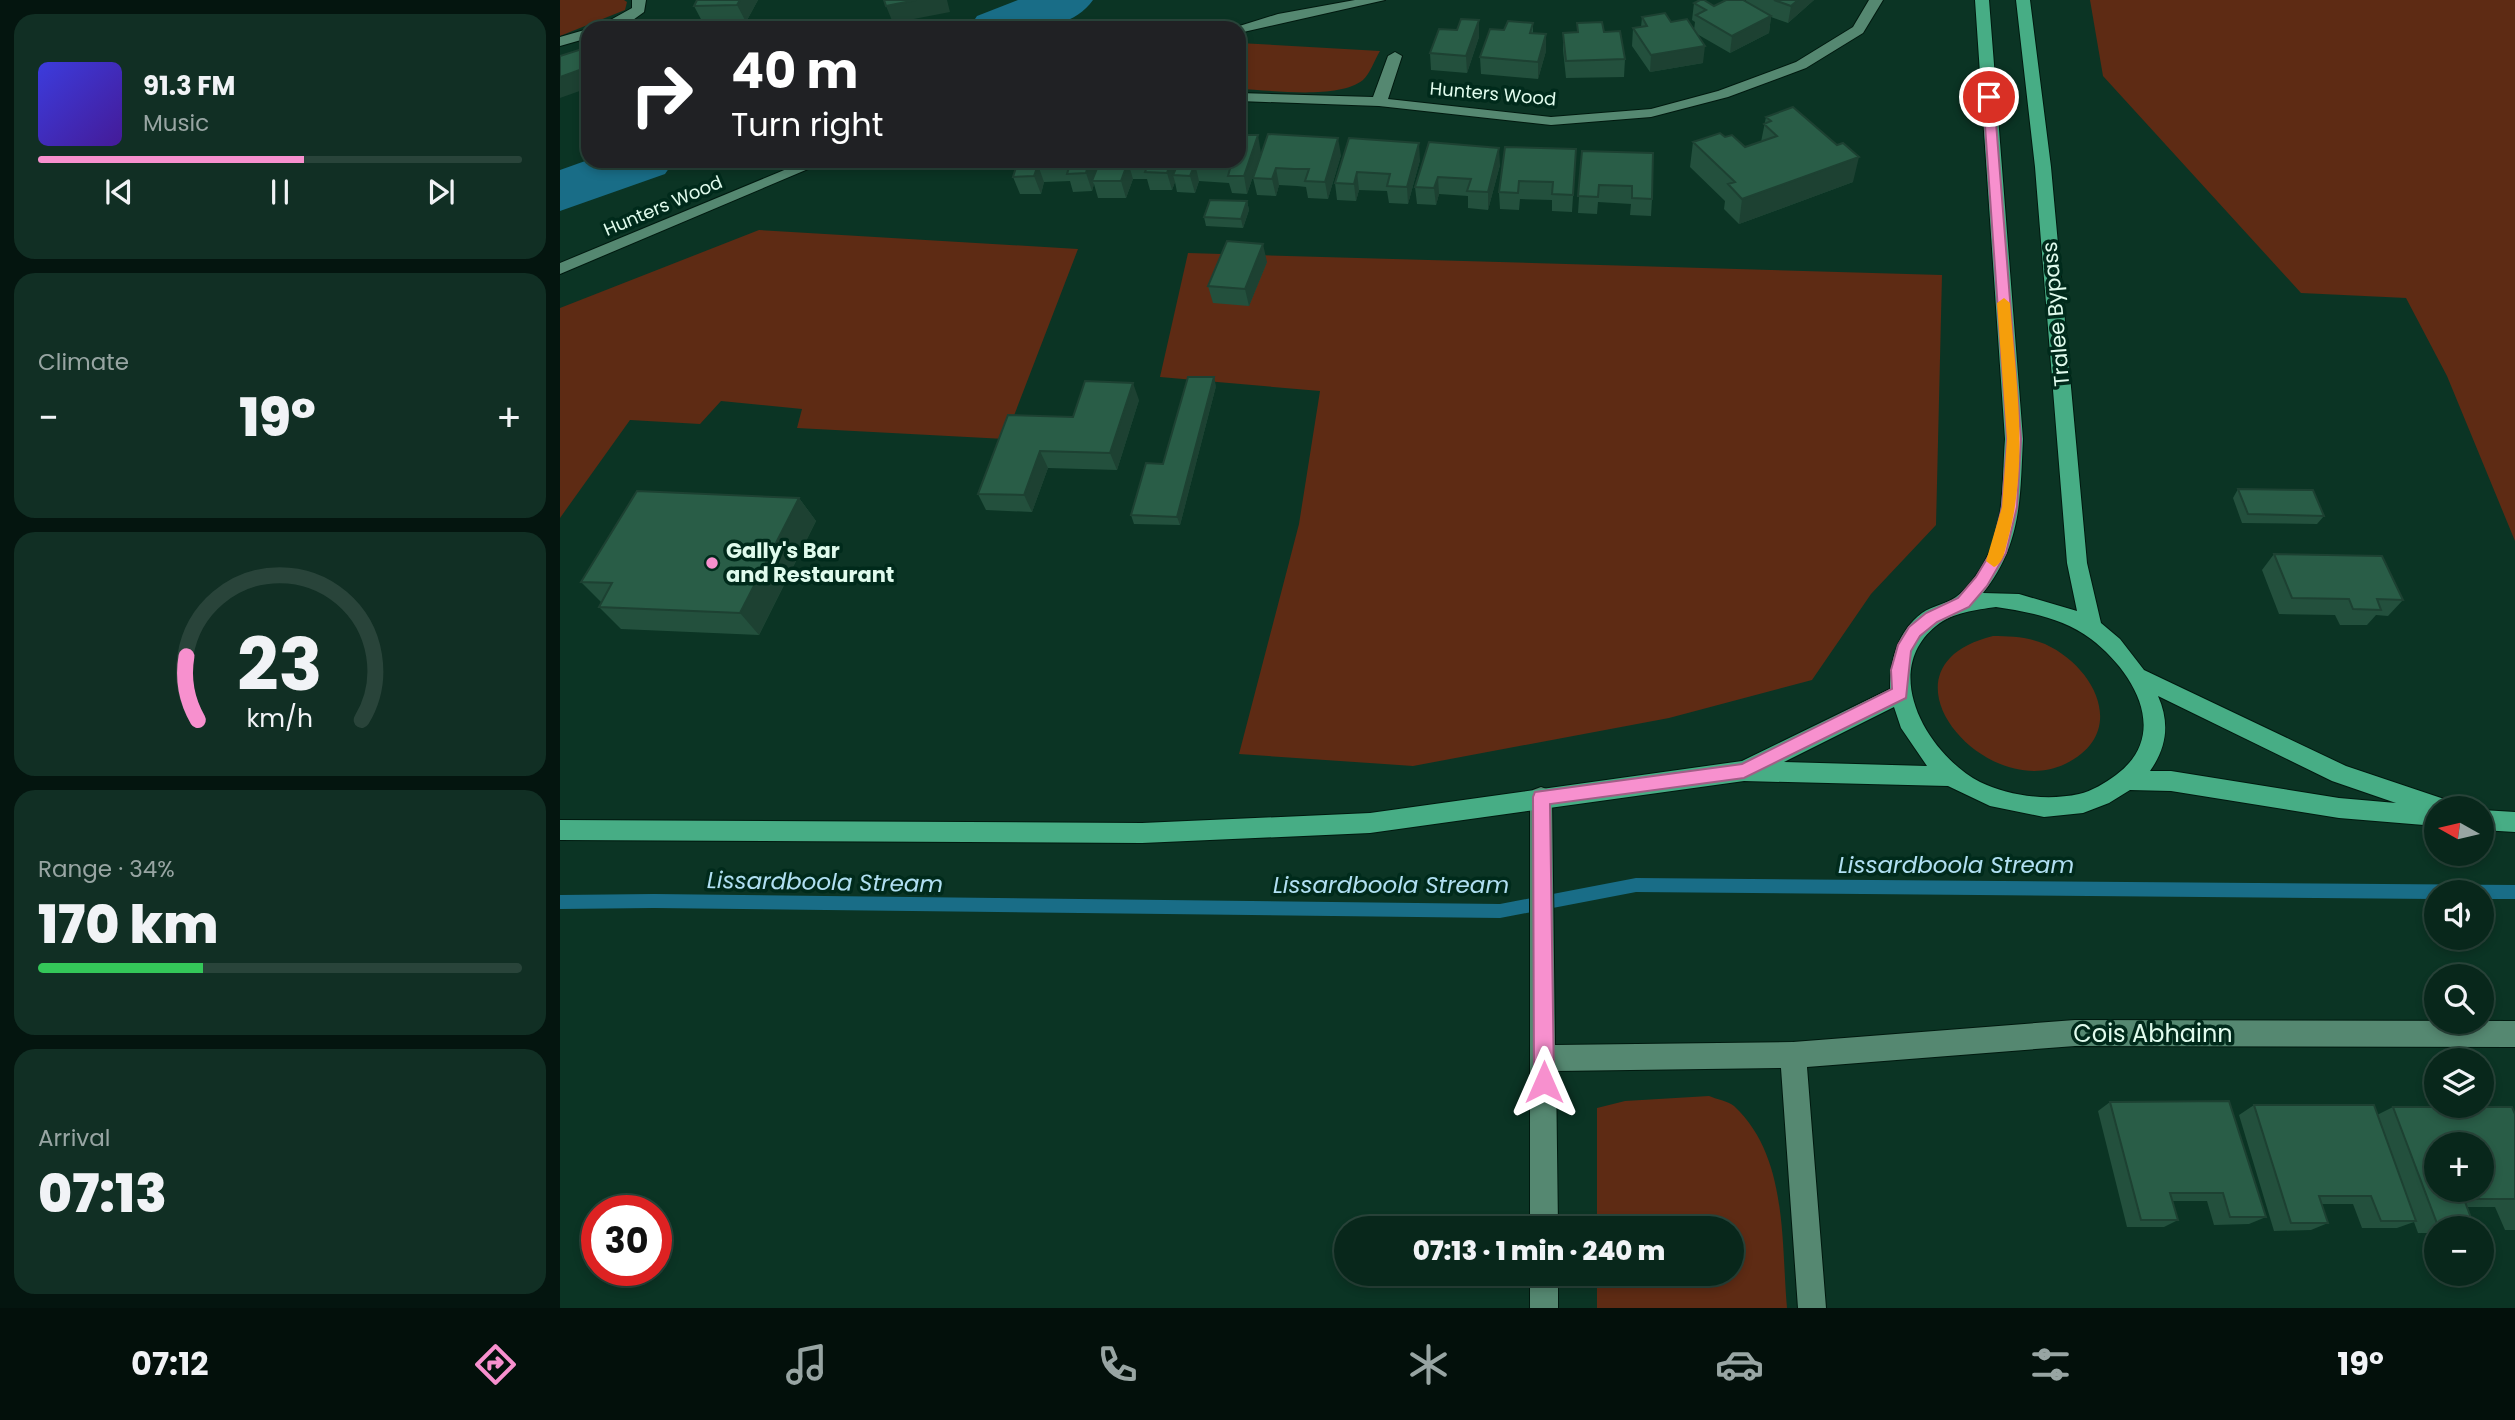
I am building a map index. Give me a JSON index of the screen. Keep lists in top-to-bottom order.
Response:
{
  "streets": {
    "main road": ["Tralee Bypass"],
    "street": ["Hunters Wood", "Cois Abhainn"]
  },
  "water": ["Lissardboola Stream"],
  "places": ["Gally's Bar and Restaurant"],
  "north": "left",
  "page": {
    "turn": ["40 m", "Turn right"],
    "song": ["91.3 FM", "Music"],
    "tile": [
      "Climate",
      ["Range · 34%", "170 km"],
      ["Arrival", "07:13"]
    ],
    "heat": ["−", "19°", "+"],
    "map_buttons": ["+", "−"],
    "limit": "30",
    "trip": "07:13 · 1 min · 240 m",
    "tabs": ["07:12", "19°"],
    "gauge": ["23", "km/h"]
  }
}
